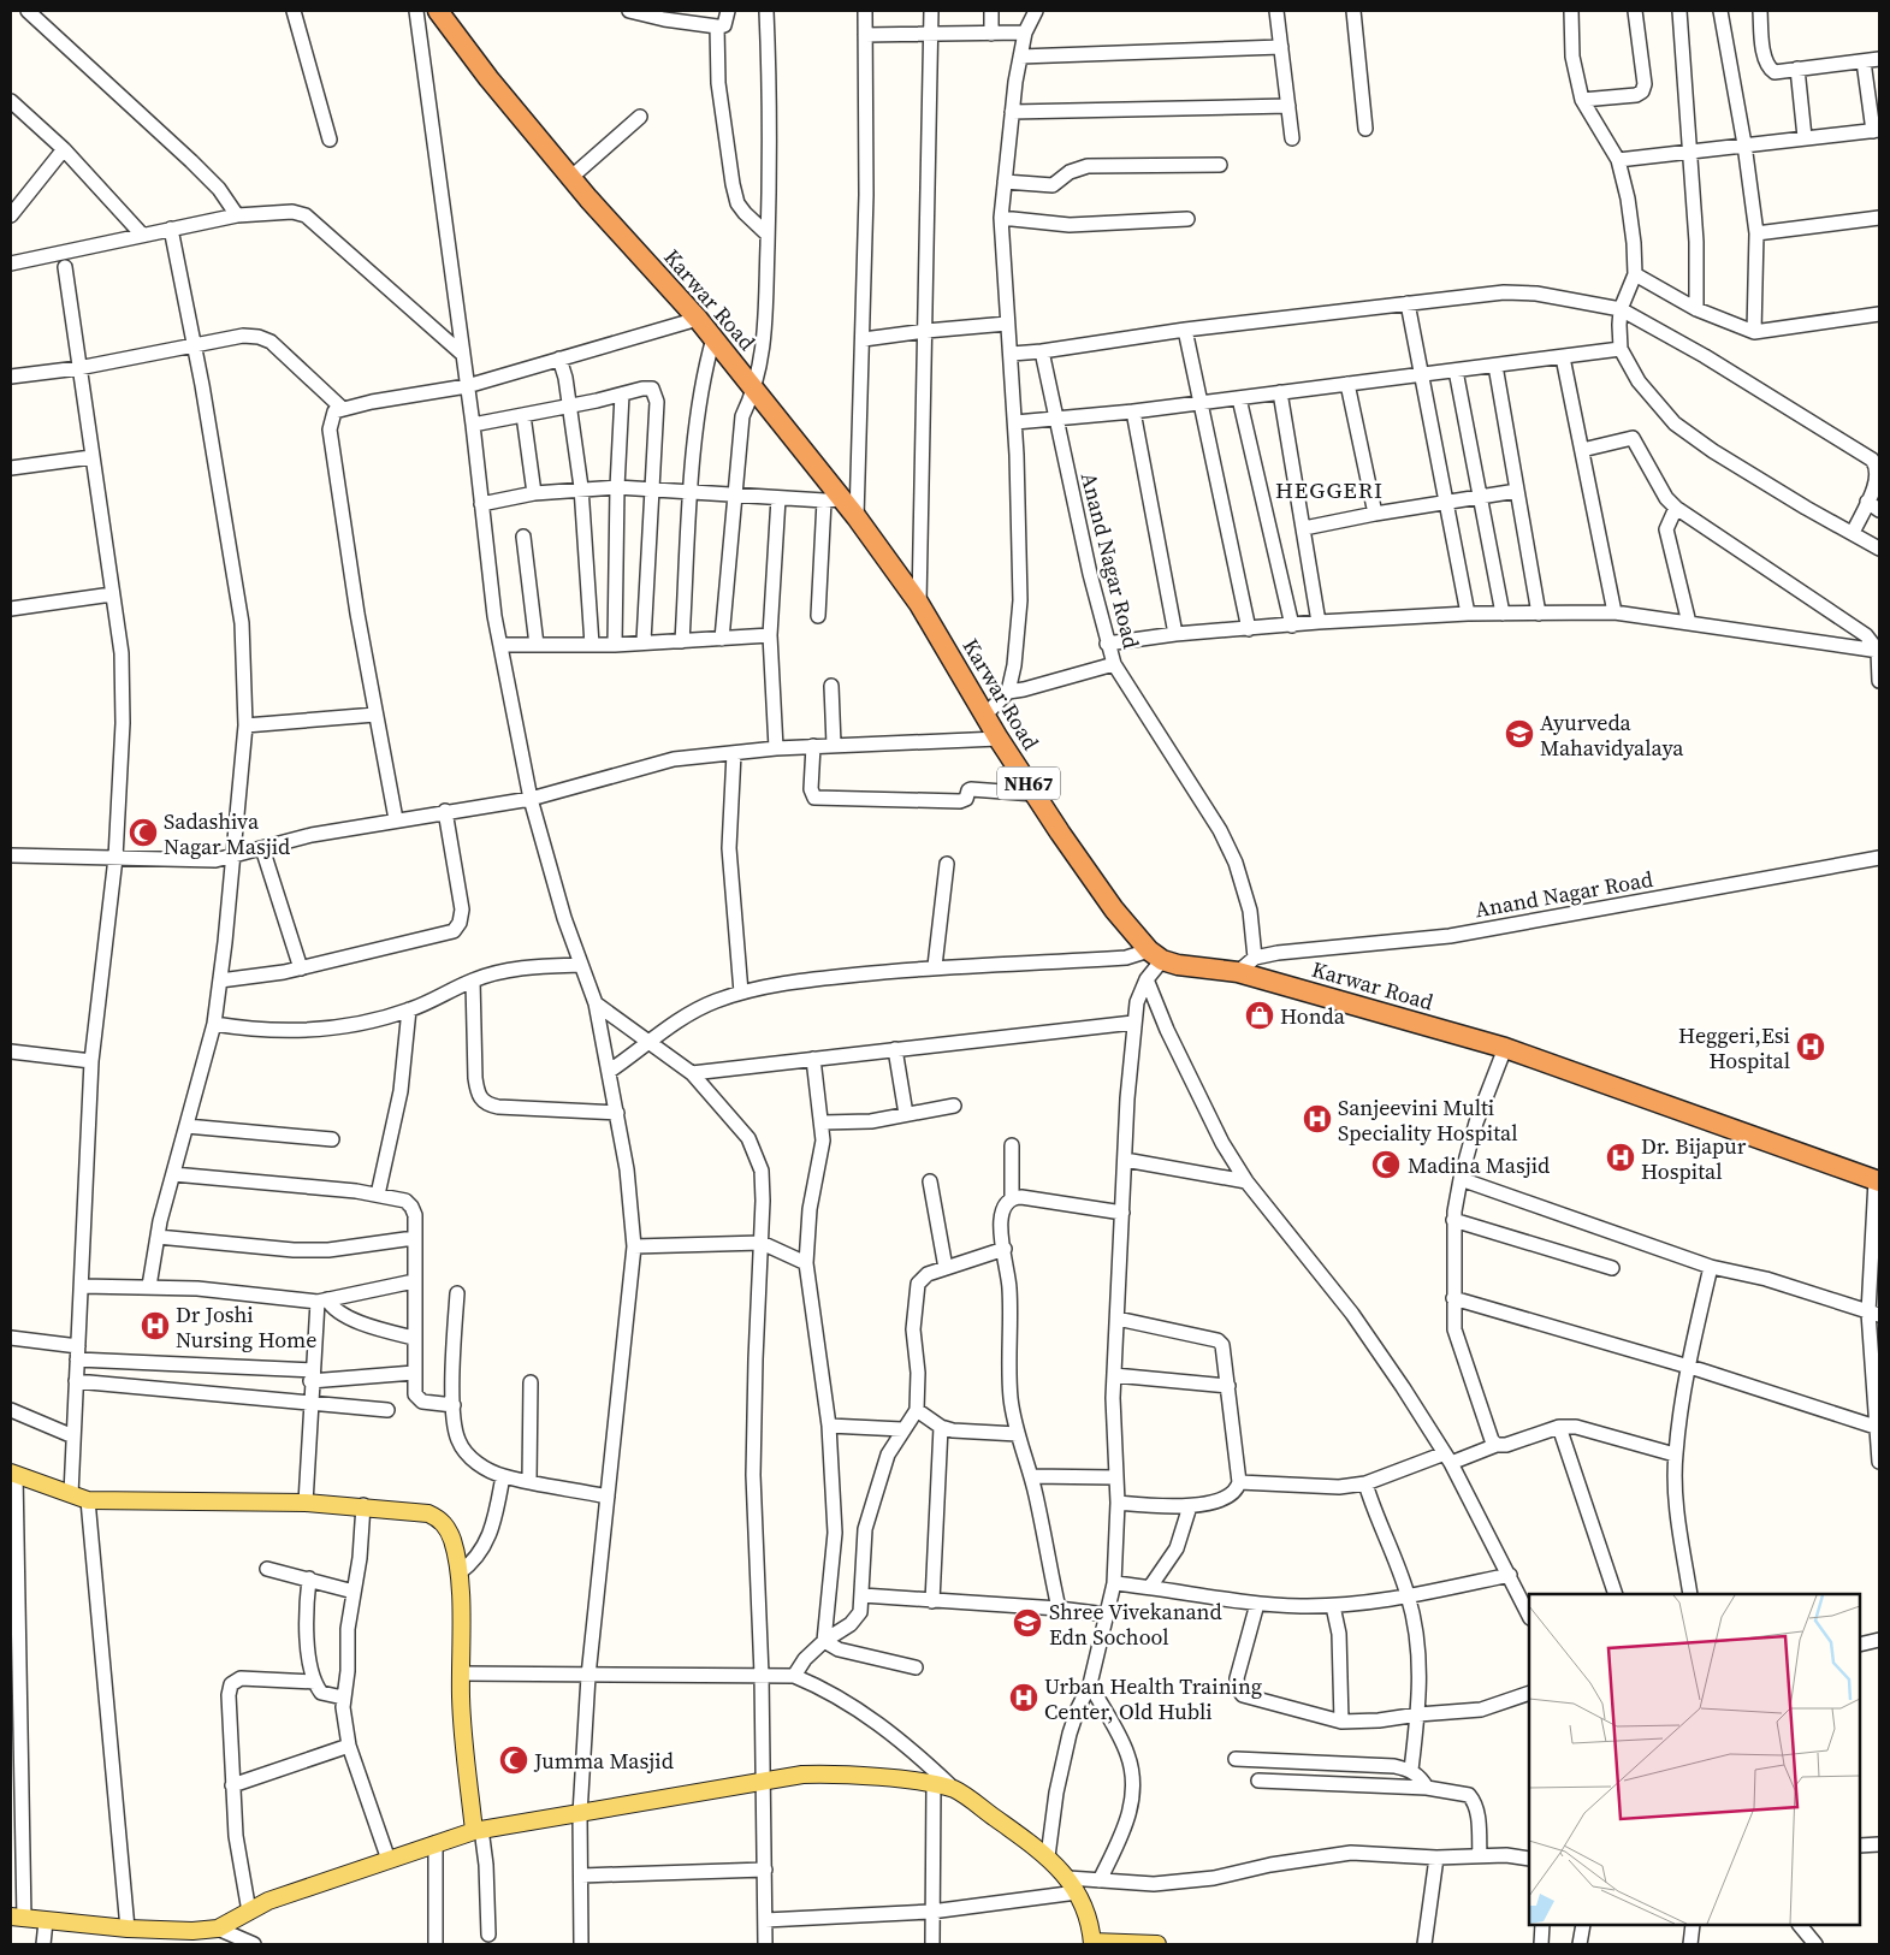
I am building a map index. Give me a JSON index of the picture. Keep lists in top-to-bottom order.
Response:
{
  "streets": {
    "highway": ["Karwar Road", "NH67"],
    "street": ["Anand Nagar Road"]
  },
  "districts": ["HEGGERI"],
  "places": {
    "school or university": ["Ayurveda Mahavidyalaya", "Shree Vivekanand Edn Sochool"],
    "mosque": ["Sadashiva Nagar Masjid", "Madina Masjid", "Jumma Masjid"],
    "shop": ["Honda"],
    "hospital": [
      "Heggeri,Esi Hospital",
      "Sanjeevini Multi Speciality Hospital",
      "Dr. Bijapur Hospital",
      "Dr Joshi Nursing Home",
      "Urban Health Training Center, Old Hubli"
    ]
  }
}
